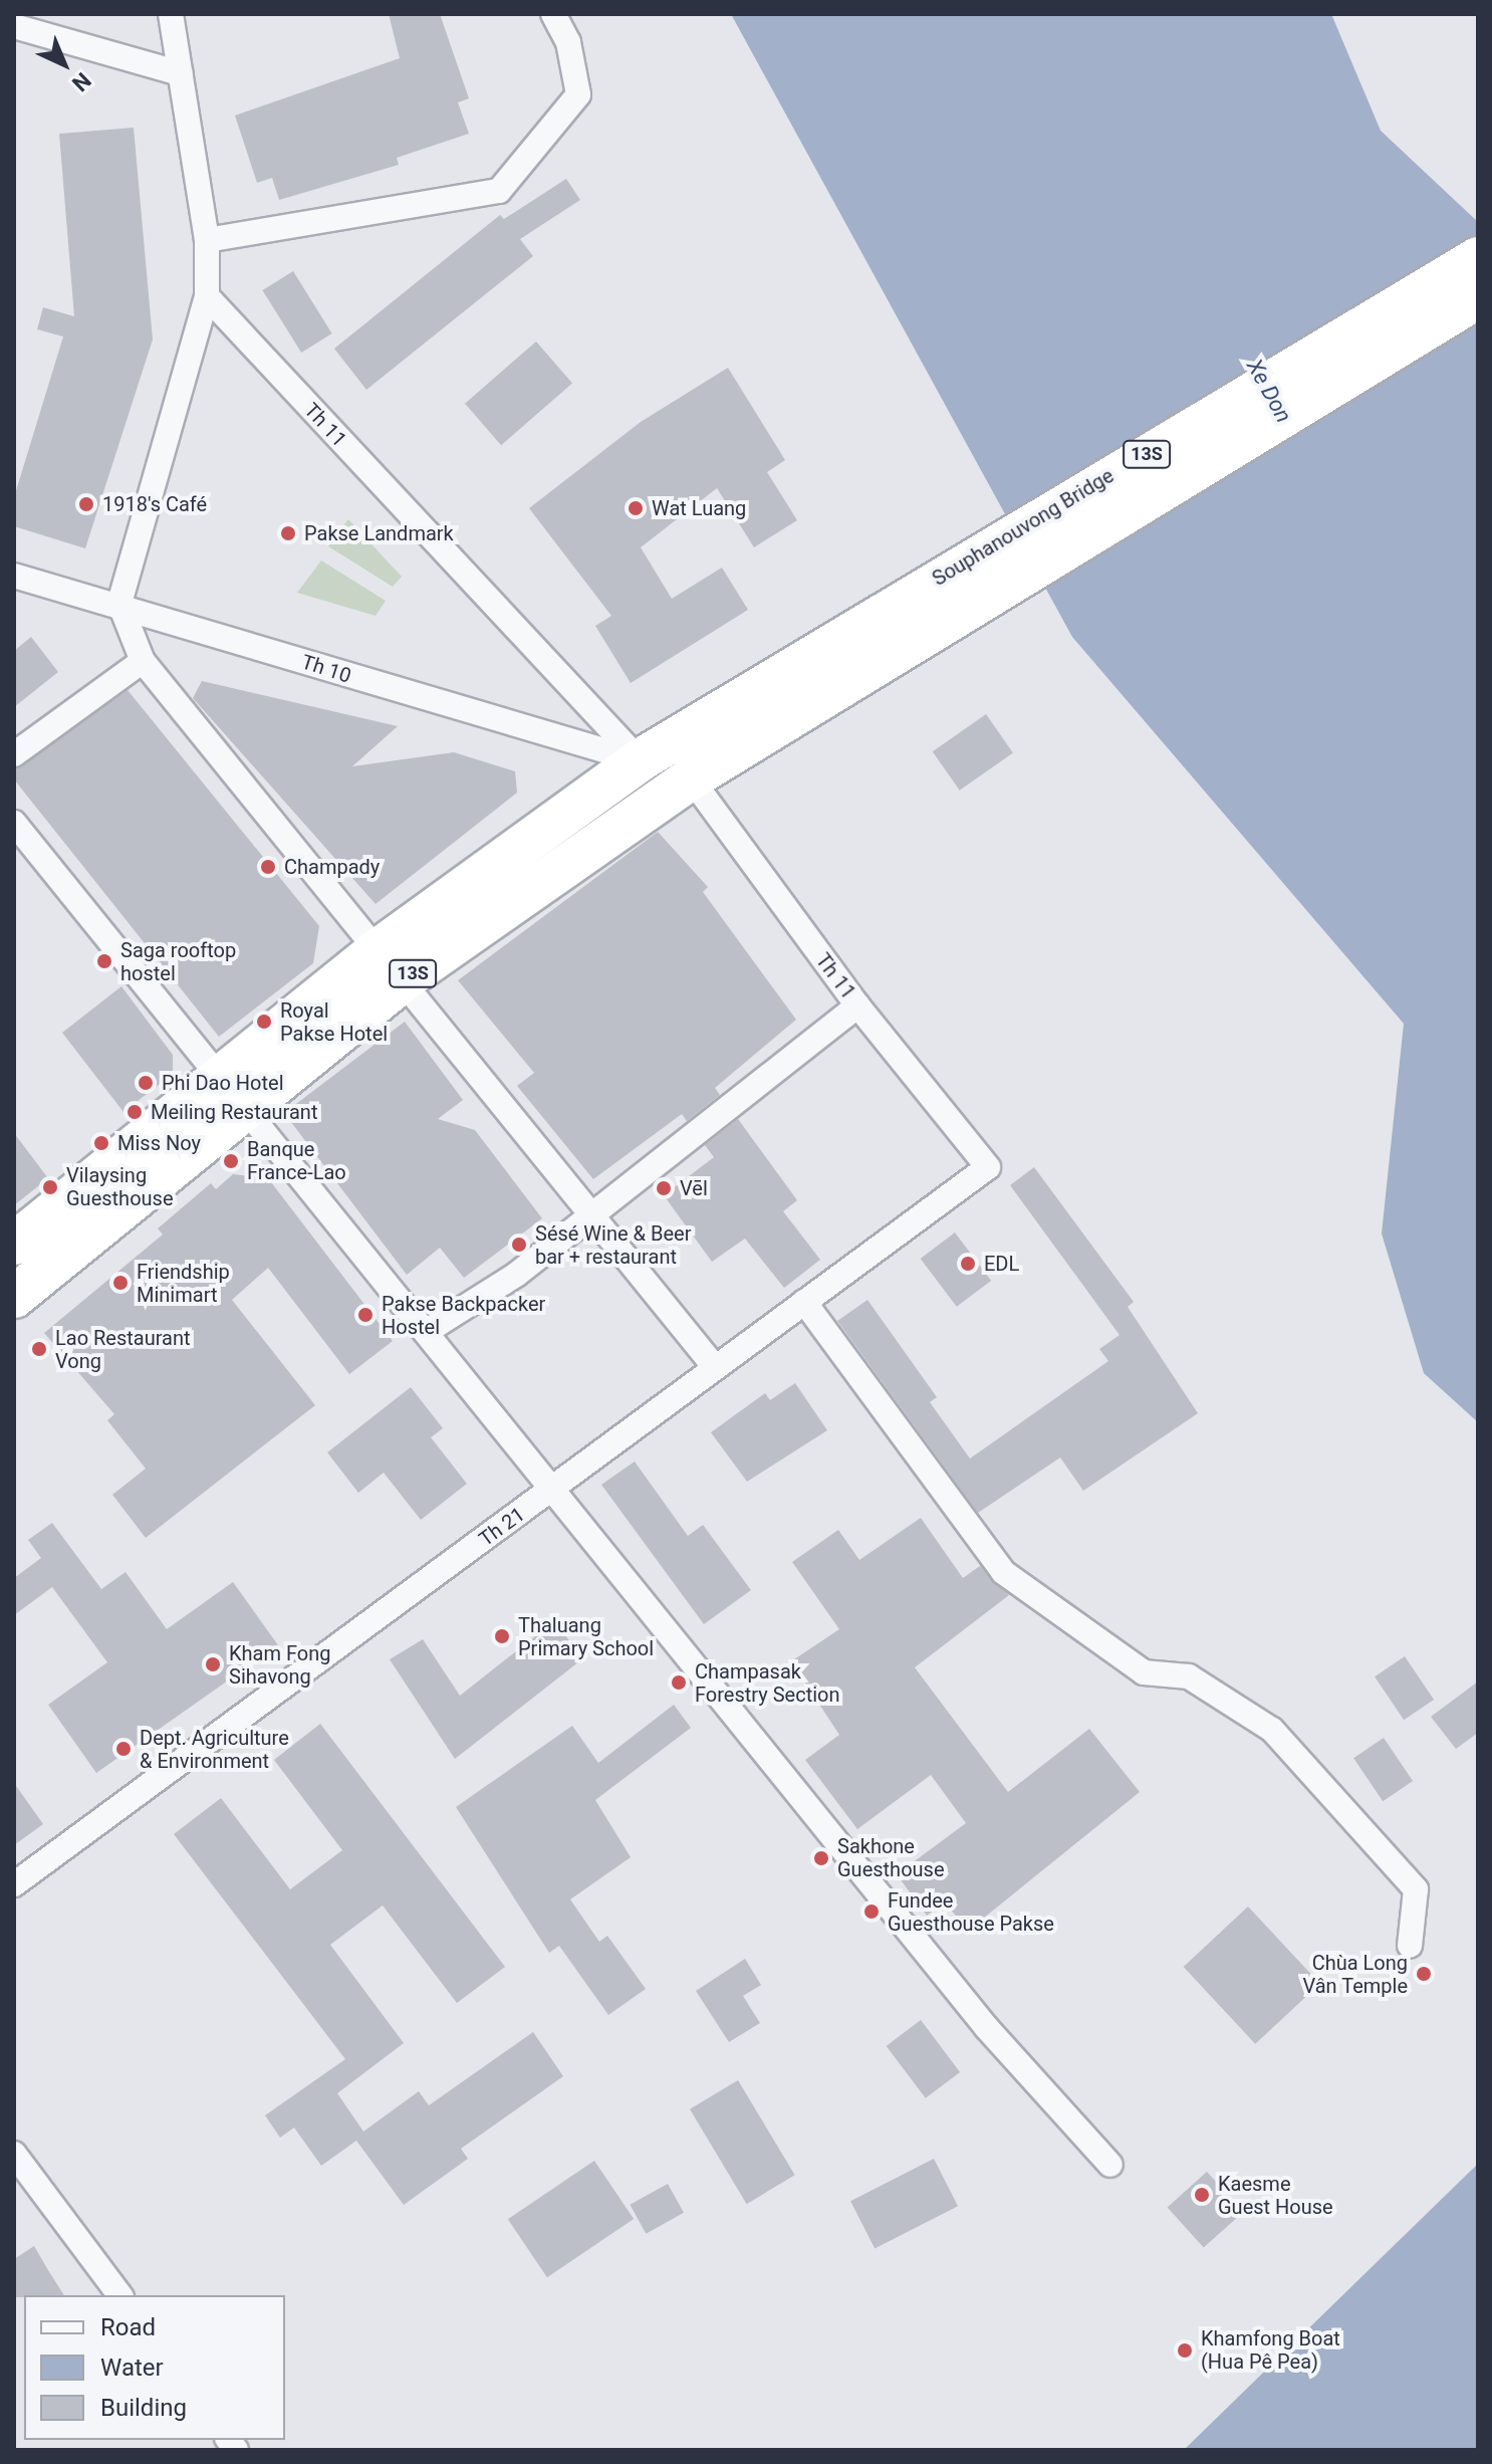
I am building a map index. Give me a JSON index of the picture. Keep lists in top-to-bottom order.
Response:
{
  "streets": {
    "highway": ["13S", "Souphanouvong Bridge"],
    "street": ["Th 11", "Th 10", "Th 21"]
  },
  "crossings": [
    ["Th 11", "13S"],
    ["Th 11", "Souphanouvong Bridge"],
    ["Th 11", "Th 10"],
    ["Th 11", "Th 21"],
    ["13S", "Souphanouvong Bridge"],
    ["13S", "Th 10"],
    ["Souphanouvong Bridge", "Th 10"]
  ],
  "water": ["Xe Don"],
  "places": [
    "1918's Café",
    "Wat Luang",
    "Pakse Landmark",
    "Champady",
    "Saga rooftop hostel",
    "Royal Pakse Hotel",
    "Phi Dao Hotel",
    "Meiling Restaurant",
    "Miss Noy",
    "Banque France-Lao",
    "Vilaysing Guesthouse",
    "Vēl",
    "Sésé Wine & Beer bar + restaurant",
    "EDL",
    "Friendship Minimart",
    "Pakse Backpacker Hostel",
    "Lao Restaurant Vong",
    "Thaluang Primary School",
    "Kham Fong Sihavong",
    "Champasak Forestry Section",
    "Dept. Agriculture & Environment",
    "Sakhone Guesthouse",
    "Fundee Guesthouse Pakse",
    "Chùa Long Vân Temple",
    "Kaesme Guest House",
    "Khamfong Boat (Hua Pê Pea)"
  ],
  "legend": ["Road", "Water", "Building"],
  "north": "bottom right"
}
